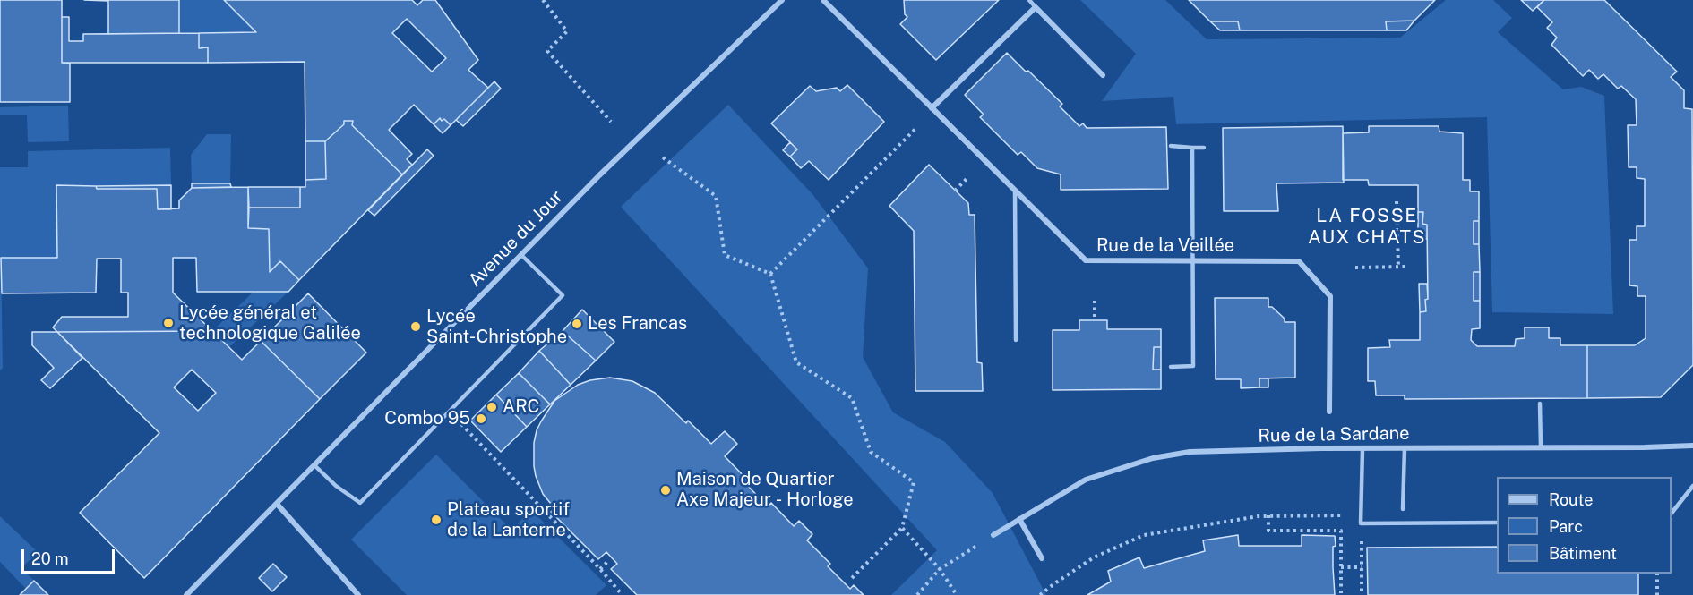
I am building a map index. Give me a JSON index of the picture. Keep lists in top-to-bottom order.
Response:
{
  "streets": {
    "street": ["Avenue du Jour", "Rue de la Veillée", "Rue de la Sardane"]
  },
  "districts": ["LA FOSSE AUX CHATS"],
  "places": [
    "Lycée général et technologique Galilée",
    "Les Francas",
    "Lycée Saint-Christophe",
    "ARC",
    "Combo 95",
    "Maison de Quartier Axe Majeur - Horloge",
    "Plateau sportif de la Lanterne"
  ],
  "legend": ["Route", "Parc", "Bâtiment"],
  "scale_bar": "20 m"
}
